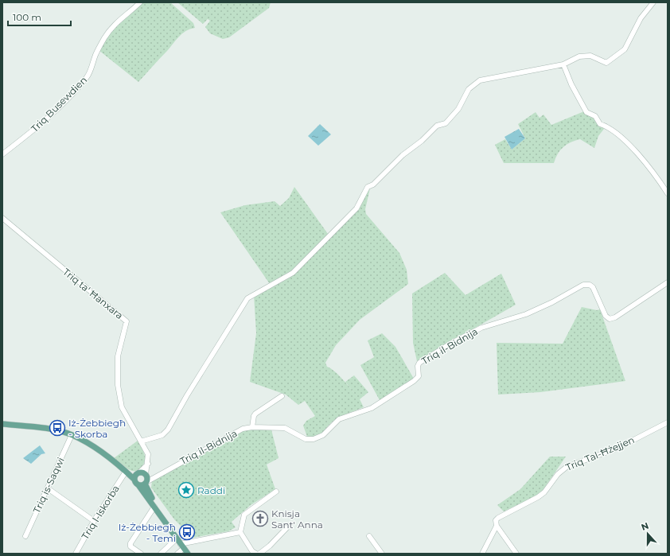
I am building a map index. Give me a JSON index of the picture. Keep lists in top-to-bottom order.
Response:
{
  "streets": {
    "street": [
      "Triq Busewdien",
      "Triq ta' Ħanxara",
      "Triq il-Bidnija",
      "Triq Tal-Ħżejjen",
      "Triq is-Saqwi",
      "Triq l-Iskorba"
    ]
  },
  "crossings": [
    ["Triq ta' Ħanxara", "Triq il-Bidnija"]
  ],
  "places": {
    "bus stop": ["Iż-Żebbiegħ - Skorba", "Iż-Żebbiegħ - Temi"],
    "place": ["Raddi"],
    "church": ["Knisja Sant' Anna"]
  },
  "scale_bar": "100 m",
  "north": "top"
}
